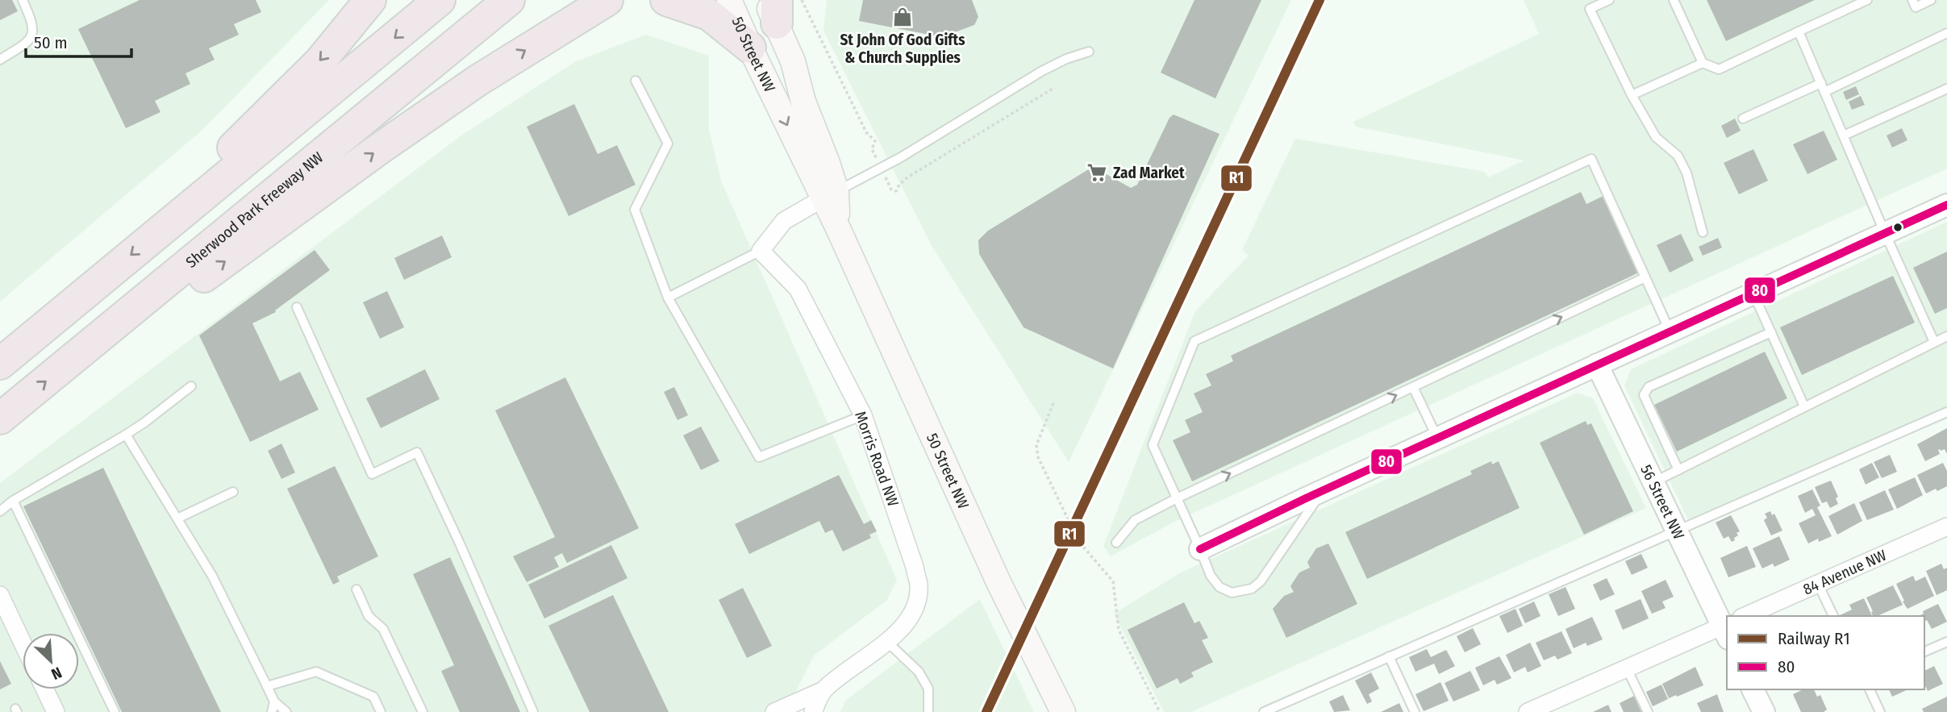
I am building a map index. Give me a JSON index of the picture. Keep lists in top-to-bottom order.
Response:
{
  "streets": {
    "highway": ["Sherwood Park Freeway NW"],
    "main road": ["50 Street NW"],
    "street": ["Morris Road NW", "56 Street NW", "84 Avenue NW"]
  },
  "places": {
    "shop": ["St John Of God Gifts & Church Supplies"],
    "supermarket": ["Zad Market"]
  },
  "lines": ["rail line R1", "transit line 80"],
  "legend": ["Railway R1", "80"],
  "scale_bar": "50 m",
  "north": "bottom right"
}
